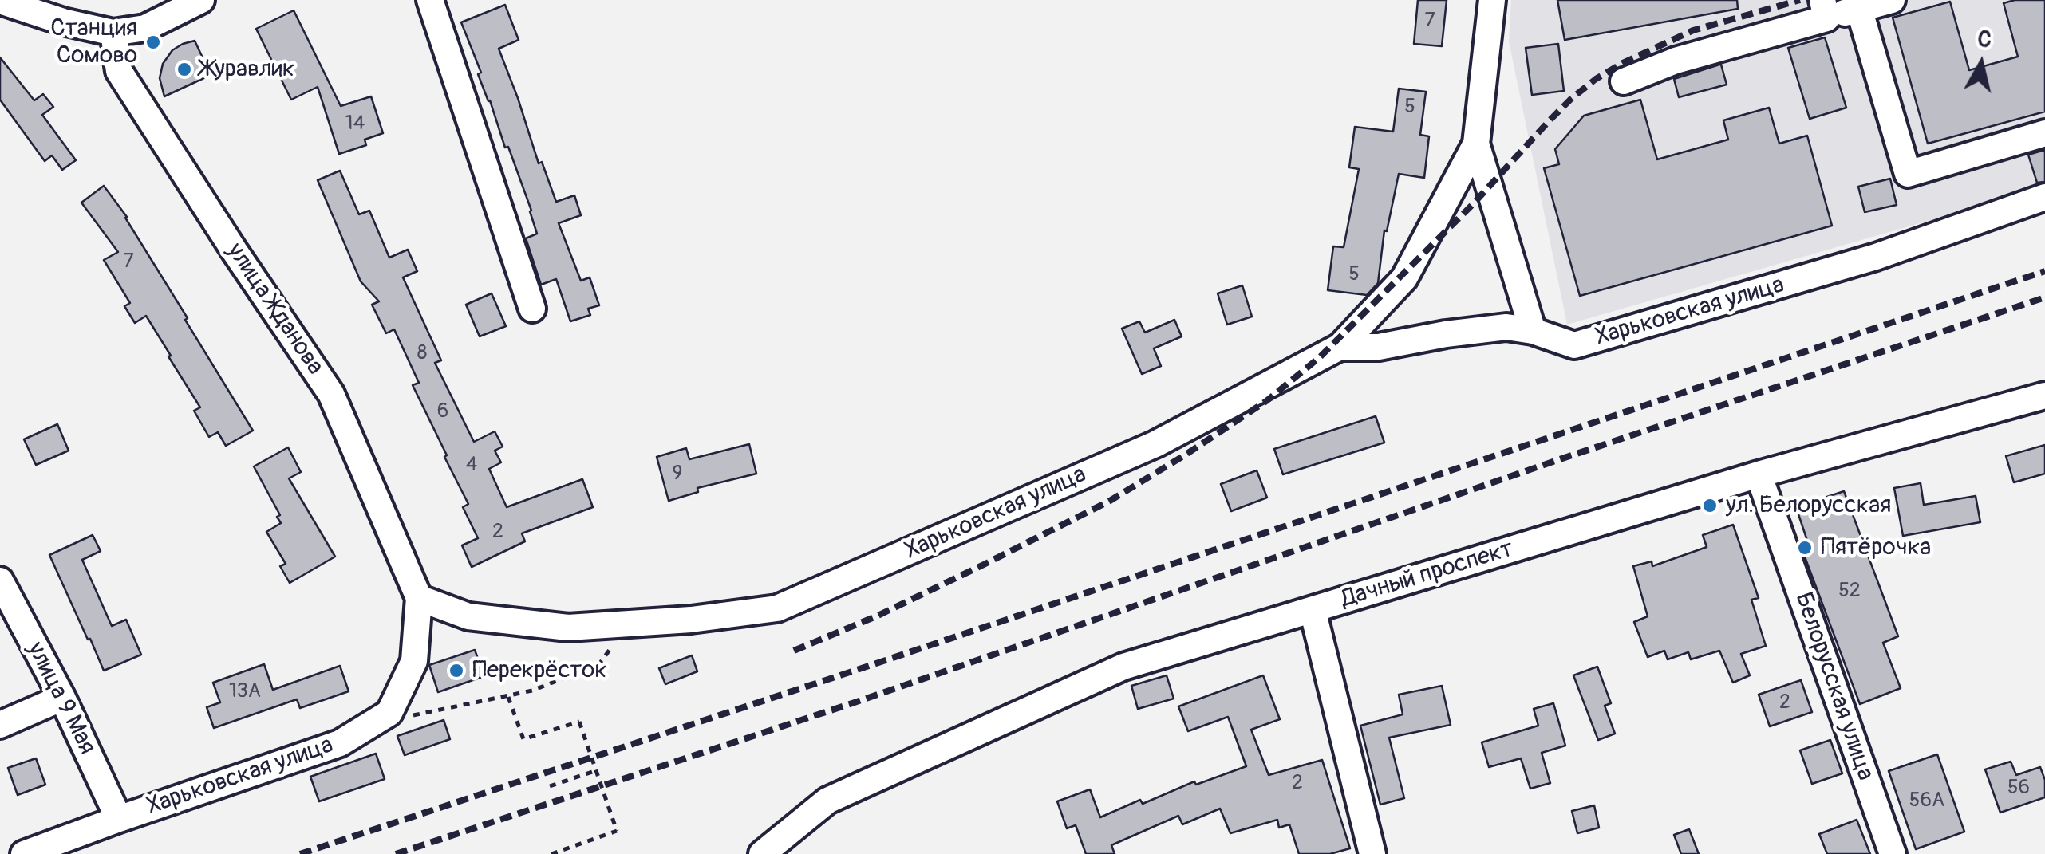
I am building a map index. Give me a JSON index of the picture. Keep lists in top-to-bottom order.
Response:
{
  "streets": {
    "street": [
      "улица Жданова",
      "Харьковская улица",
      "Дачный проспект",
      "Белорусская улица",
      "улица 9 Мая"
    ]
  },
  "crossings": [
    ["улица Жданова", "Харьковская улица"],
    ["Харьковская улица", "улица 9 Мая"],
    ["Дачный проспект", "Белорусская улица"]
  ],
  "places": [
    "Станция Сомово",
    "Журавлик",
    "ул. Белорусская",
    "Пятёрочка",
    "Перекрёсток"
  ],
  "house_numbers": [
    "7",
    "5",
    "14",
    "7",
    "5",
    "8",
    "6",
    "4",
    "9",
    "2",
    "52",
    "13А",
    "2",
    "2",
    "56",
    "56А"
  ],
  "north": "top"
}
